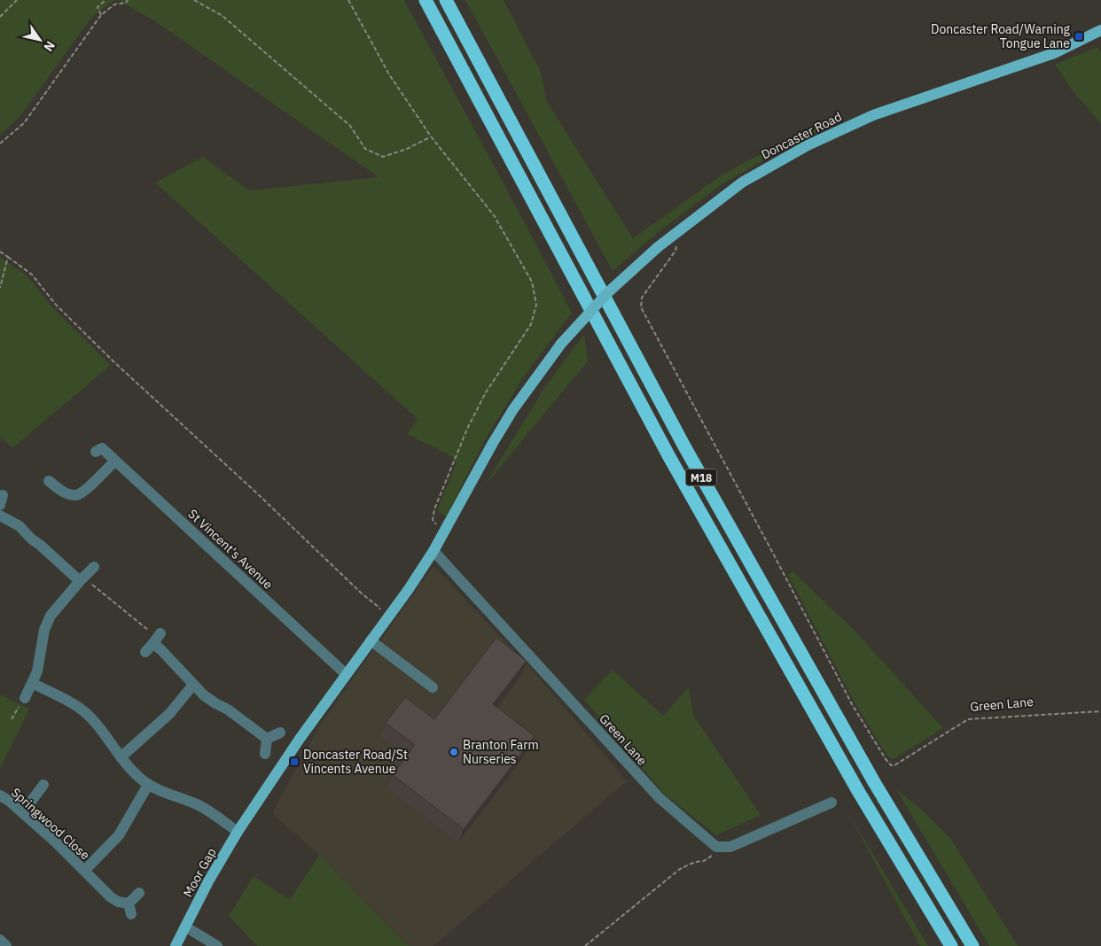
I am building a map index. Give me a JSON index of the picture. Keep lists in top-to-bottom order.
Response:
{
  "streets": {
    "highway": ["M18"],
    "main road": ["Doncaster Road", "Moor Gap"],
    "street": ["St Vincent's Avenue", "Green Lane", "Springwood Close"]
  },
  "crossings": [
    ["Doncaster Road", "Green Lane"],
    ["Doncaster Road", "Moor Gap"],
    ["St Vincent's Avenue", "Moor Gap"],
    ["Green Lane", "Moor Gap"]
  ],
  "places": {
    "transit": ["Doncaster Road/Warning Tongue Lane", "Doncaster Road/St Vincents Avenue"],
    "other": ["Branton Farm Nurseries"]
  },
  "north": "bottom right"
}
